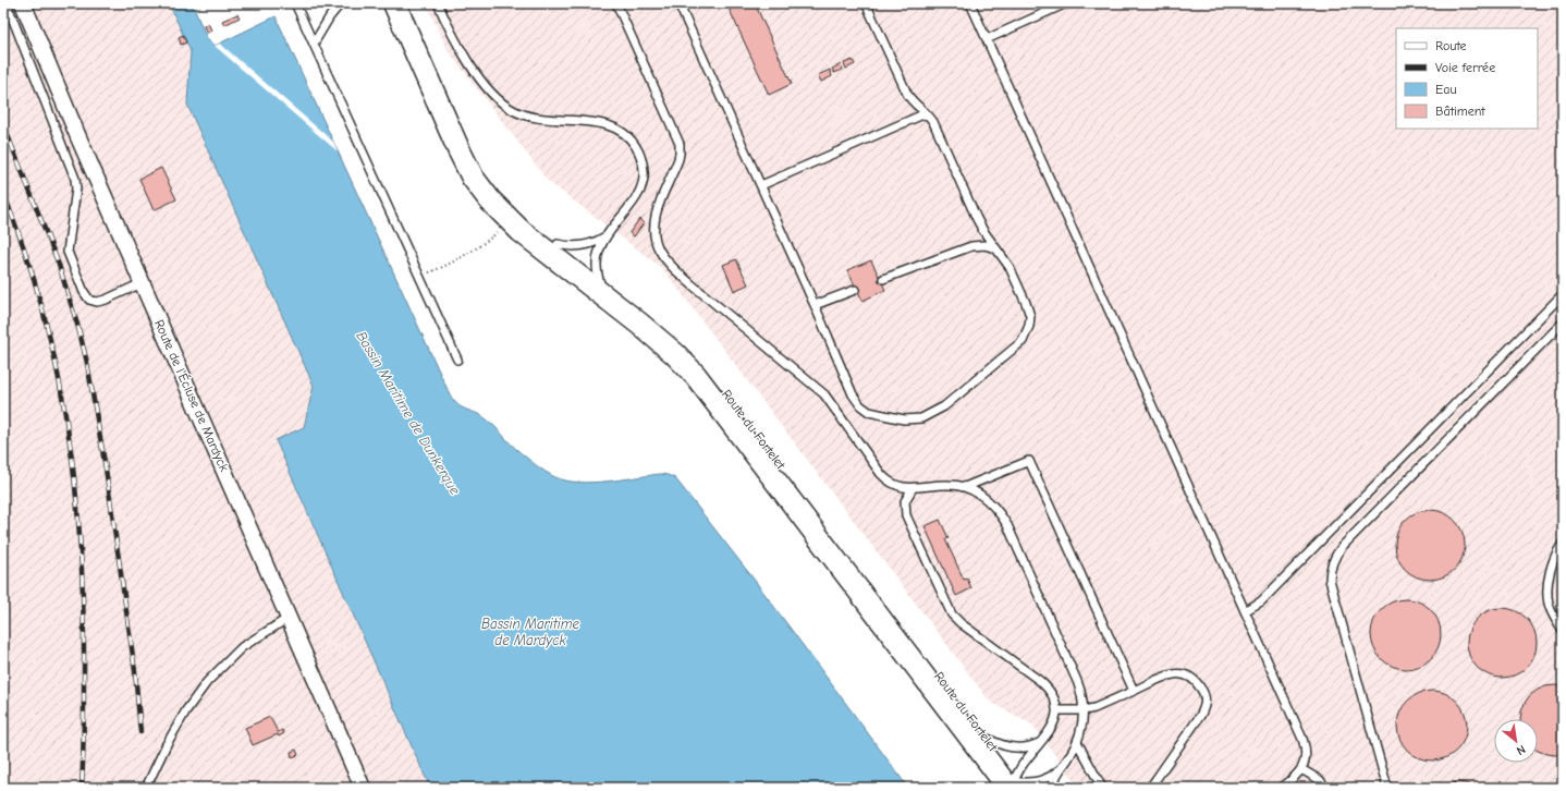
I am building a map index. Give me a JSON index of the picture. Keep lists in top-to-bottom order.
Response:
{
  "streets": {
    "main road": ["Route du Fortelet"],
    "street": ["Route de l'Écluse de Mardyck"]
  },
  "water": ["Bassin Maritime de Dunkerque", "Bassin Maritime de Mardyck"],
  "legend": [
    "Route",
    "Voie ferrée",
    "Eau",
    "Bâtiment"
  ],
  "north": "bottom right"
}
